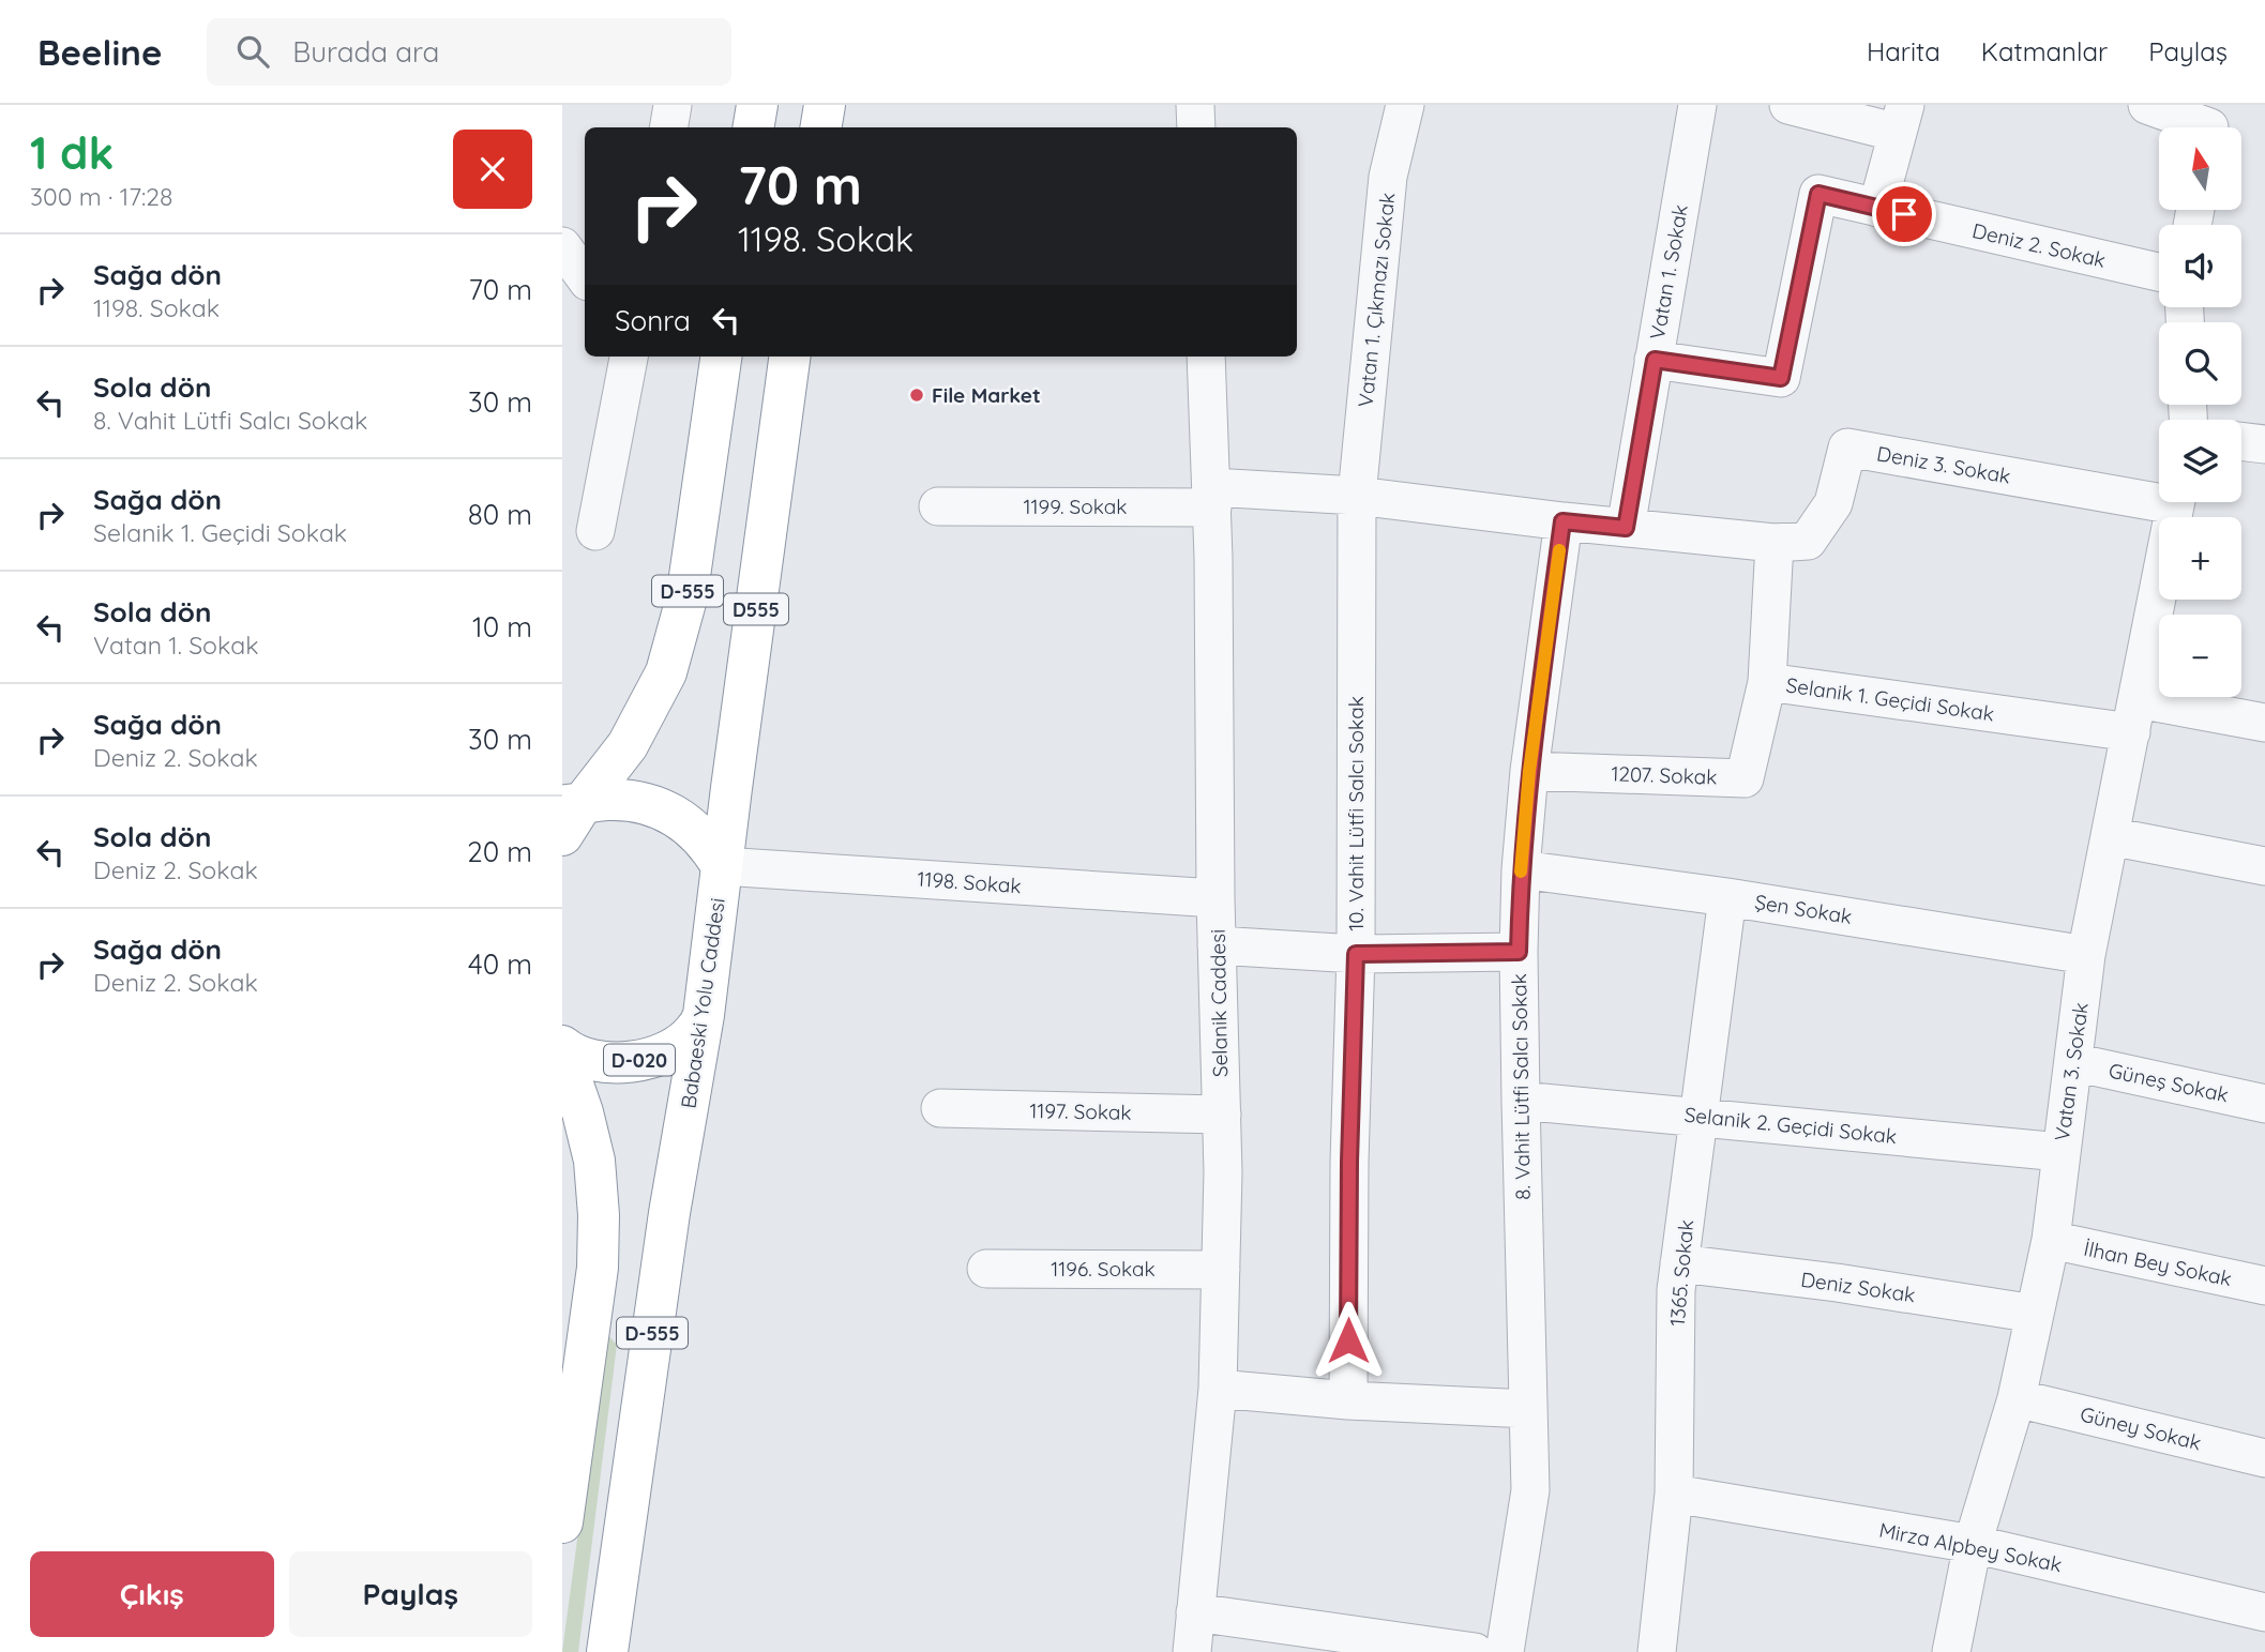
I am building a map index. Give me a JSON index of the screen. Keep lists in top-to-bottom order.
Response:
{
  "streets": {
    "highway": [
      "D-555",
      "D555",
      "Babaeski Yolu Caddesi",
      "D-020"
    ],
    "street": [
      "Deniz 2. Sokak",
      "Vatan 1. Sokak",
      "Vatan 1. Çıkmazı Sokak",
      "Deniz 3. Sokak",
      "1199. Sokak",
      "Selanik 1. Geçidi Sokak",
      "1207. Sokak",
      "10. Vahit Lütfi Salcı Sokak",
      "1198. Sokak",
      "Şen Sokak",
      "Selanik Caddesi",
      "Vatan 3. Sokak",
      "Güneş Sokak",
      "8. Vahit Lütfi Salcı Sokak",
      "1197. Sokak",
      "Selanik 2. Geçidi Sokak",
      "İlhan Bey Sokak",
      "1196. Sokak",
      "1365. Sokak",
      "Deniz Sokak",
      "Güney Sokak",
      "Mirza Alpbey Sokak"
    ]
  },
  "crossings": [
    ["Deniz 2. Sokak", "Vatan 1. Sokak"],
    ["Vatan 1. Çıkmazı Sokak", "10. Vahit Lütfi Salcı Sokak"],
    ["Deniz 3. Sokak", "Selanik 1. Geçidi Sokak"],
    ["1199. Sokak", "Selanik Caddesi"],
    ["Selanik 1. Geçidi Sokak", "1207. Sokak"],
    ["Selanik 1. Geçidi Sokak", "Vatan 3. Sokak"],
    ["1207. Sokak", "8. Vahit Lütfi Salcı Sokak"],
    ["1198. Sokak", "Babaeski Yolu Caddesi"],
    ["1198. Sokak", "Selanik Caddesi"],
    ["Şen Sokak", "Vatan 3. Sokak"],
    ["Şen Sokak", "8. Vahit Lütfi Salcı Sokak"],
    ["Şen Sokak", "1365. Sokak"],
    ["Babaeski Yolu Caddesi", "D-020"],
    ["Selanik Caddesi", "1197. Sokak"],
    ["Selanik Caddesi", "1196. Sokak"],
    ["Vatan 3. Sokak", "Güneş Sokak"],
    ["Vatan 3. Sokak", "Selanik 2. Geçidi Sokak"],
    ["Vatan 3. Sokak", "İlhan Bey Sokak"],
    ["Vatan 3. Sokak", "Deniz Sokak"],
    ["Vatan 3. Sokak", "Güney Sokak"],
    ["Vatan 3. Sokak", "Mirza Alpbey Sokak"],
    ["8. Vahit Lütfi Salcı Sokak", "Selanik 2. Geçidi Sokak"],
    ["Selanik 2. Geçidi Sokak", "1365. Sokak"],
    ["1365. Sokak", "Deniz Sokak"],
    ["1365. Sokak", "Mirza Alpbey Sokak"]
  ],
  "places": ["File Market"],
  "north": "top",
  "page": {
    "header": "Beeline",
    "search": "Burada ara",
    "nav": ["Harita", "Katmanlar", "Paylaş"],
    "heading": ["1 dk", "300 m · 17:28"],
    "map_buttons": ["+", "−"],
    "turn": ["70 m", "1198. Sokak"],
    "list": [
      {
        "name": "Sağa dön",
        "note": "1198. Sokak",
        "value": "70 m"
      },
      {
        "name": "Sola dön",
        "note": "8. Vahit Lütfi Salcı Sokak",
        "value": "30 m"
      },
      {
        "name": "Sağa dön",
        "note": "Selanik 1. Geçidi Sokak",
        "value": "80 m"
      },
      {
        "name": "Sola dön",
        "note": "Vatan 1. Sokak",
        "value": "10 m"
      },
      {
        "name": "Sağa dön",
        "note": "Deniz 2. Sokak",
        "value": "30 m"
      },
      {
        "name": "Sola dön",
        "note": "Deniz 2. Sokak",
        "value": "20 m"
      },
      {
        "name": "Sağa dön",
        "note": "Deniz 2. Sokak",
        "value": "40 m"
      }
    ],
    "then": "Sonra",
    "buttons": ["Çıkış", "Paylaş"]
  }
}
